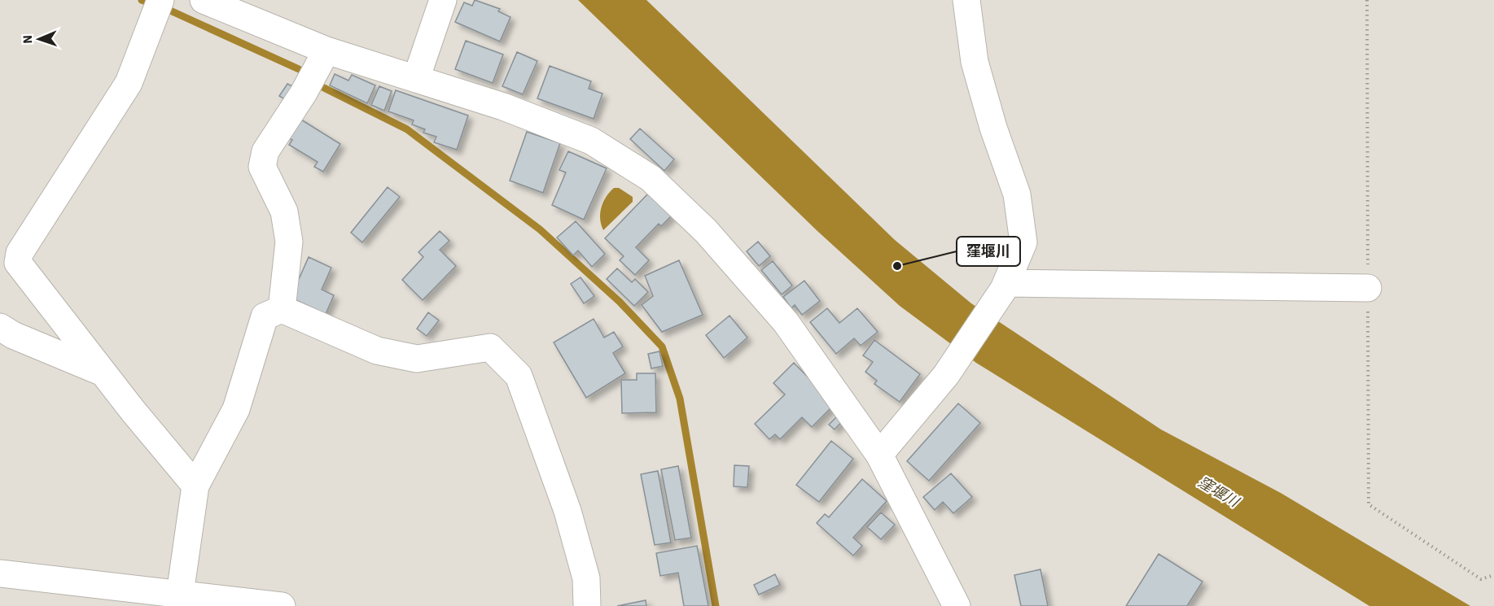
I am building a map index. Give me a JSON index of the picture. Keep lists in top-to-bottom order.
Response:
{
  "water": ["窪堰川"],
  "places": ["窪堰川"],
  "north": "left"
}
